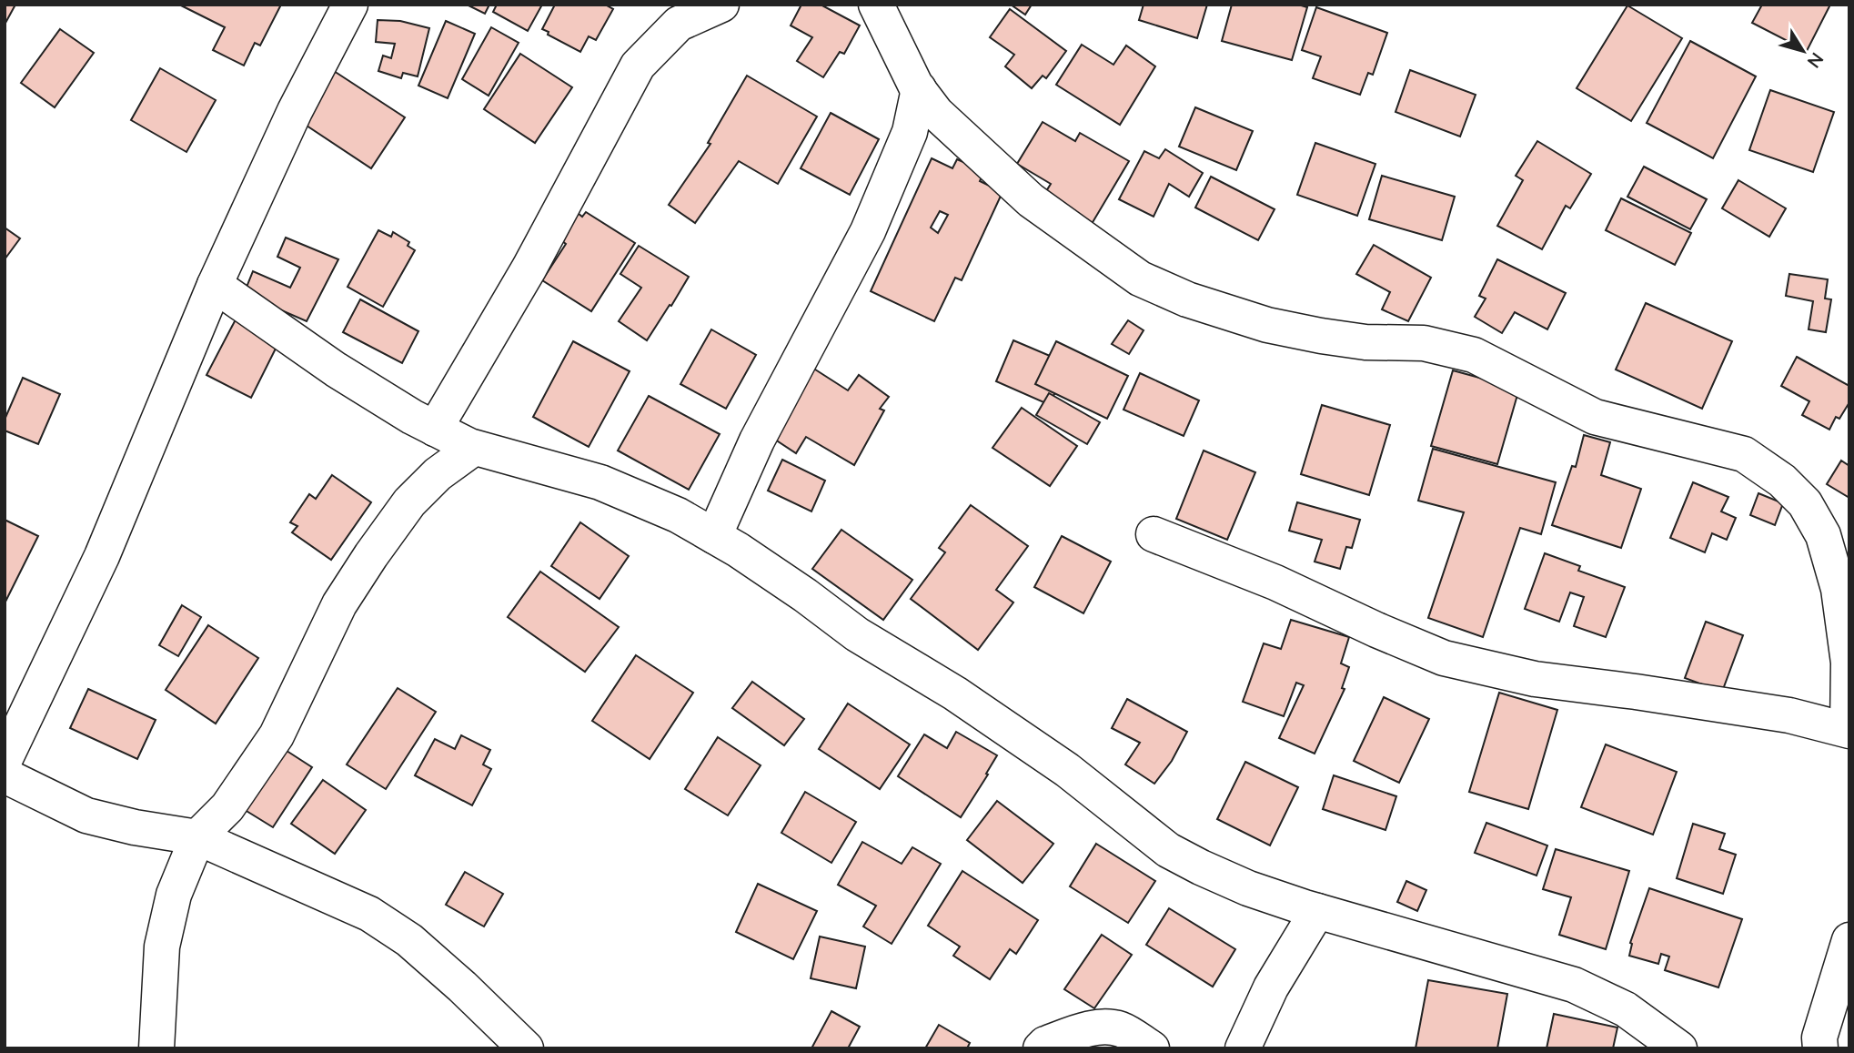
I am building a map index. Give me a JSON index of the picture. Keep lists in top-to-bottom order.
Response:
{
  "north": "bottom right"
}
